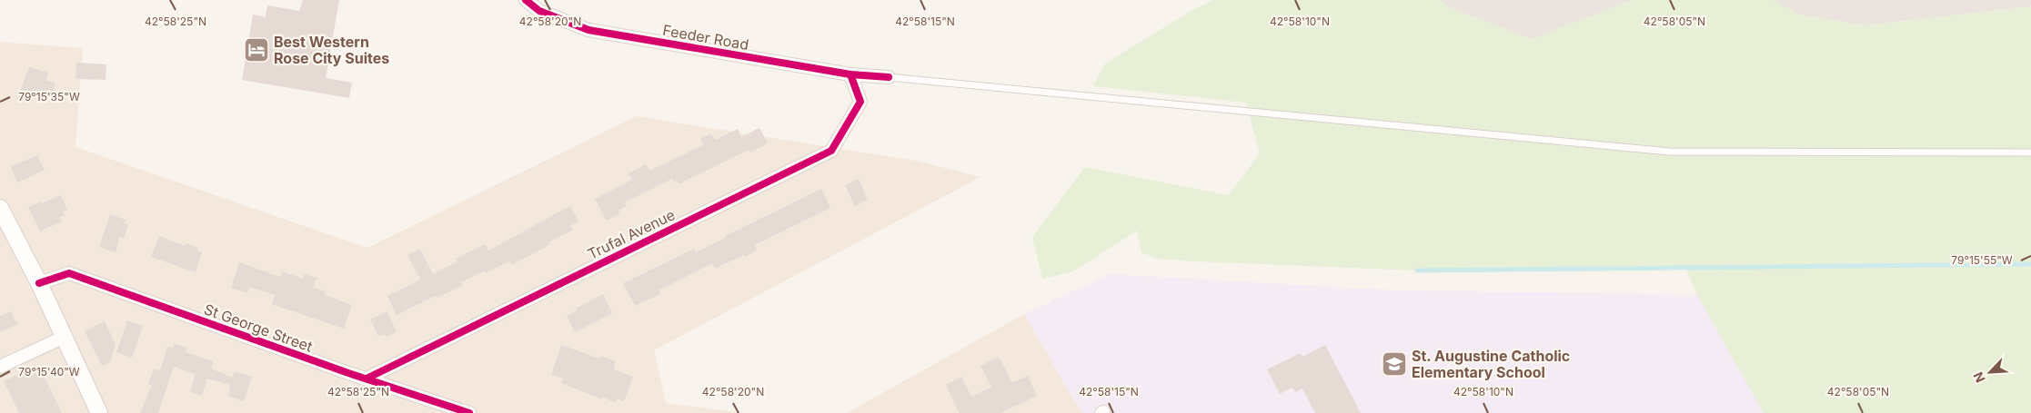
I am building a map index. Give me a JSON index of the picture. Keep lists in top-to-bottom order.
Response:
{
  "streets": {
    "street": ["Feeder Road", "Trufal Avenue", "St George Street"]
  },
  "crossings": [
    ["Feeder Road", "Trufal Avenue"],
    ["Trufal Avenue", "St George Street"]
  ],
  "places": {
    "hotel": ["Best Western Rose City Suites"],
    "school or university": ["St. Augustine Catholic Elementary School"]
  },
  "north": "bottom left",
  "coordinates": [
    "42°58'20\"N",
    "42°58'15\"N",
    "42°58'10\"N",
    "42°58'25\"N",
    "42°58'05\"N",
    "79°15'35\"W",
    "79°15'55\"W",
    "79°15'40\"W"
  ]
}
